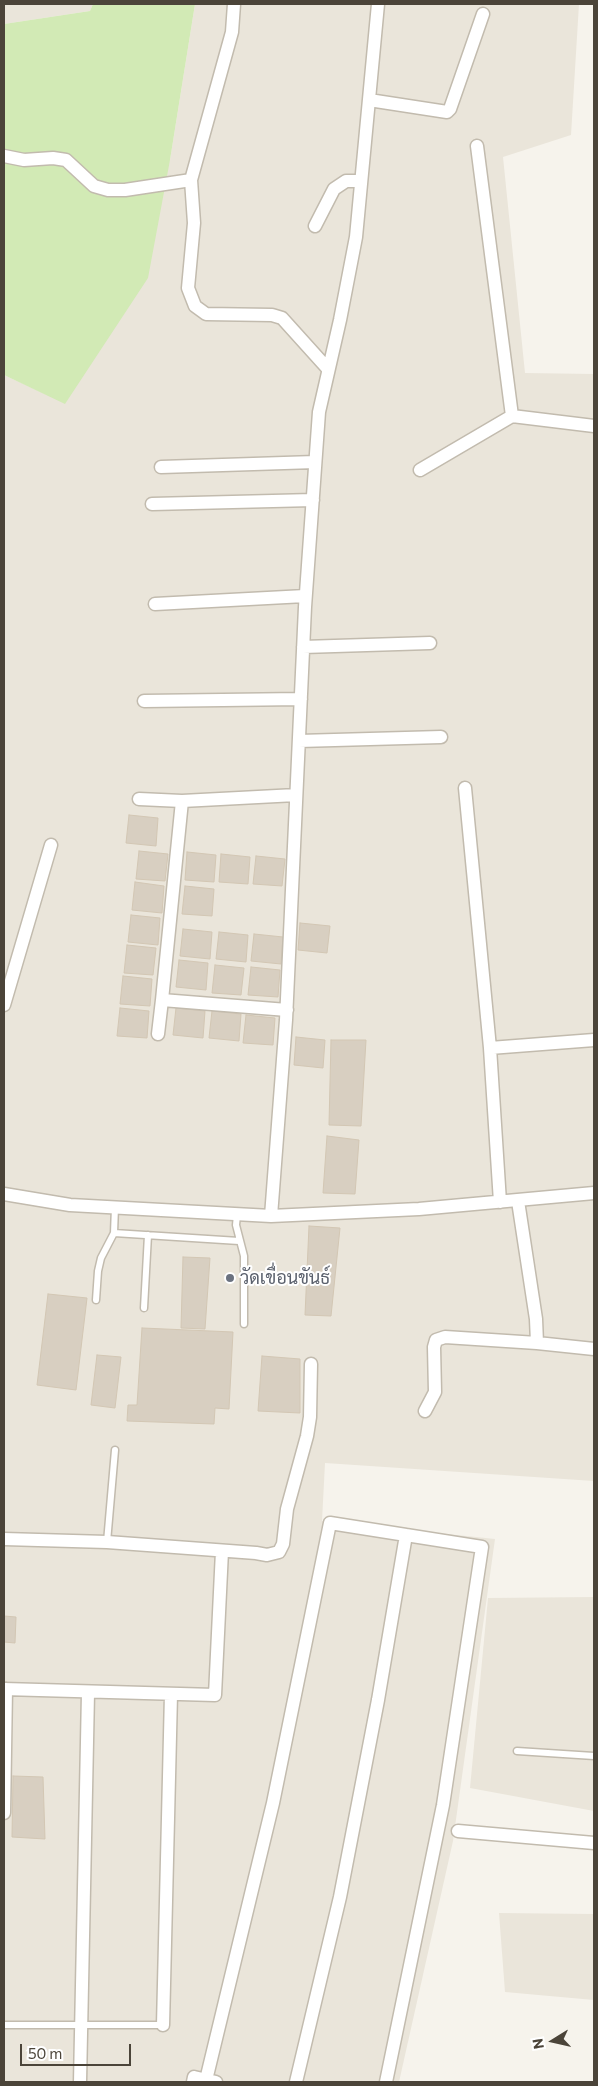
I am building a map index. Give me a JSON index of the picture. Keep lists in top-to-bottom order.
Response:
{
  "places": ["วัดเขื่อนขันธ์"],
  "scale_bar": "50 m",
  "north": "left"
}
